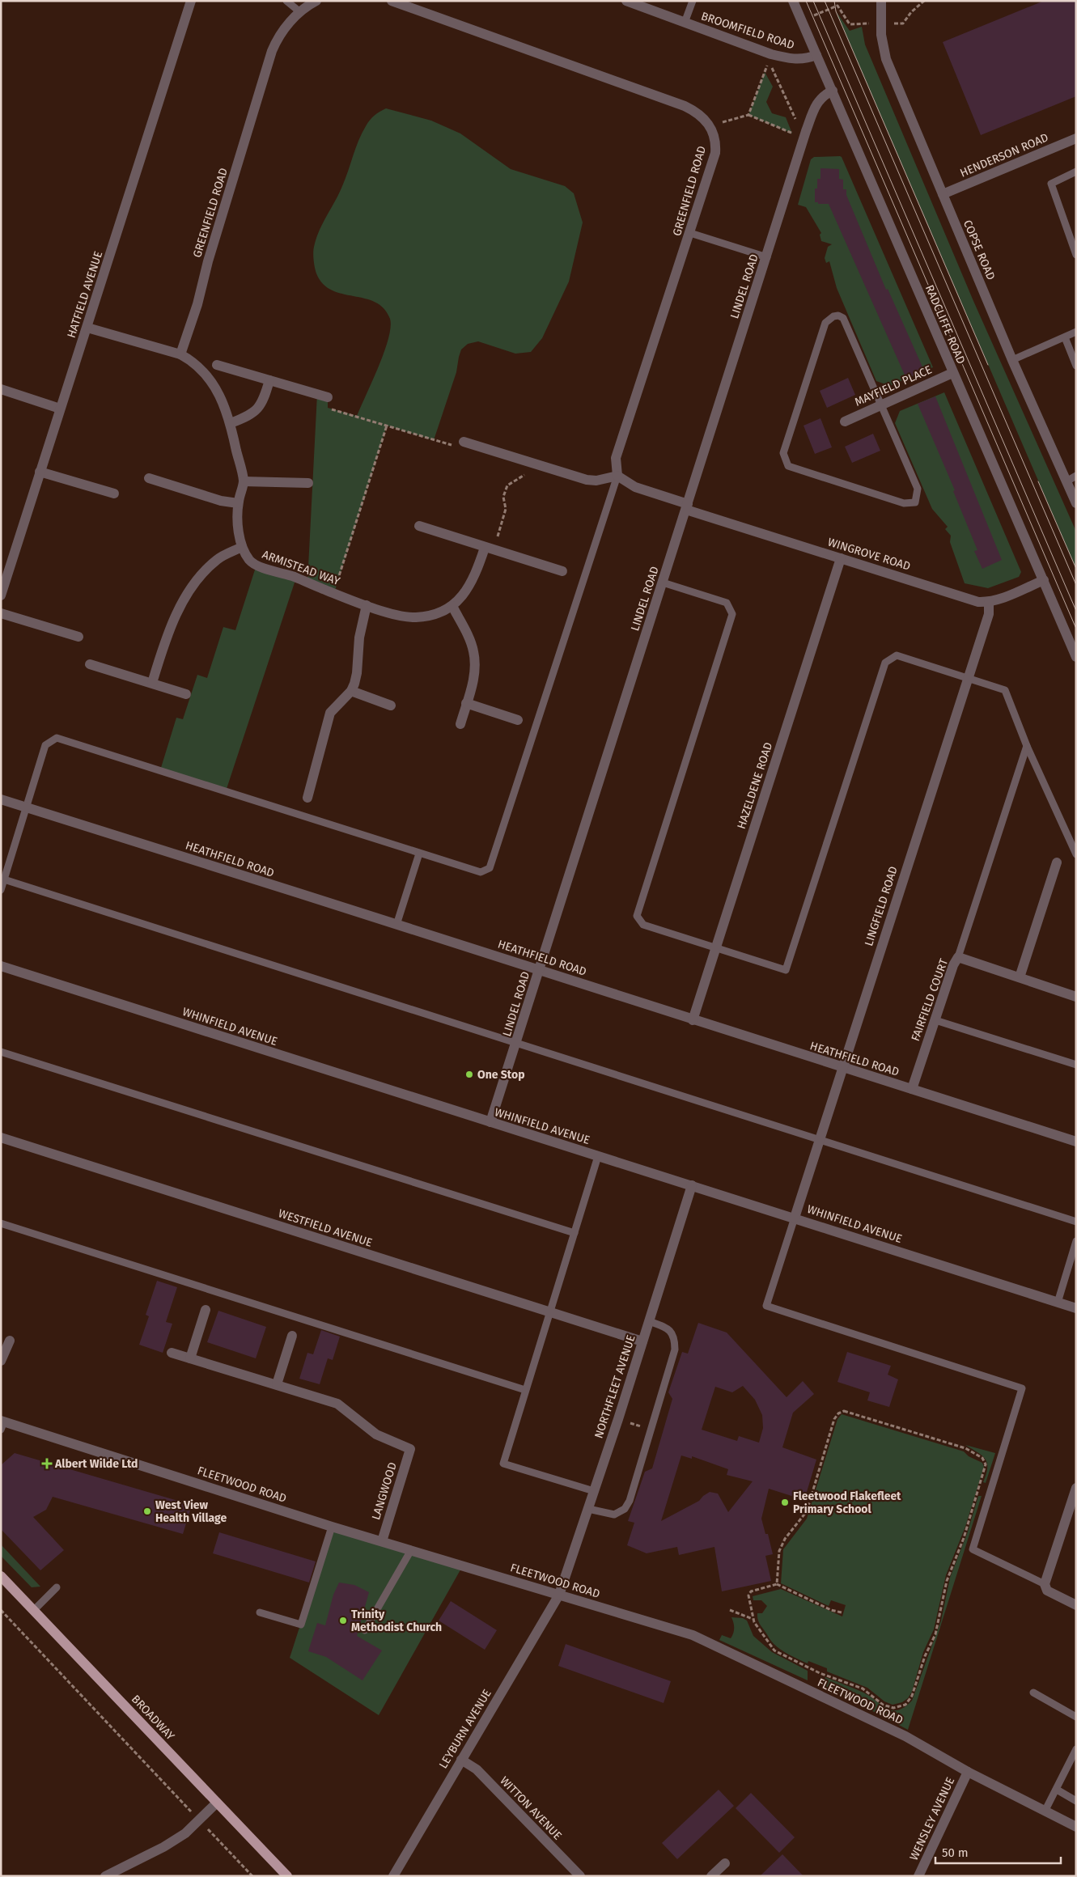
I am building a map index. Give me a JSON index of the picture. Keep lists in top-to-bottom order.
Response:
{
  "streets": {
    "main road": ["BROADWAY"],
    "street": [
      "BROOMFIELD ROAD",
      "HENDERSON ROAD",
      "GREENFIELD ROAD",
      "COPSE ROAD",
      "LINDEL ROAD",
      "HATFIELD AVENUE",
      "RADCLIFFE ROAD",
      "MAYFIELD PLACE",
      "WINGROVE ROAD",
      "ARMISTEAD WAY",
      "HAZELDENE ROAD",
      "HEATHFIELD ROAD",
      "LINGFIELD ROAD",
      "FAIRFIELD COURT",
      "WHINFIELD AVENUE",
      "WESTFIELD AVENUE",
      "NORTHFLEET AVENUE",
      "FLEETWOOD ROAD",
      "LANGWOOD",
      "LEYBURN AVENUE",
      "WITTON AVENUE",
      "WENSLEY AVENUE"
    ]
  },
  "crossings": [
    ["BROOMFIELD ROAD", "RADCLIFFE ROAD"],
    ["HENDERSON ROAD", "COPSE ROAD"],
    ["GREENFIELD ROAD", "ARMISTEAD WAY"],
    ["LINDEL ROAD", "RADCLIFFE ROAD"],
    ["LINDEL ROAD", "WINGROVE ROAD"],
    ["LINDEL ROAD", "HEATHFIELD ROAD"],
    ["LINDEL ROAD", "WHINFIELD AVENUE"],
    ["RADCLIFFE ROAD", "MAYFIELD PLACE"],
    ["RADCLIFFE ROAD", "WINGROVE ROAD"],
    ["WINGROVE ROAD", "HAZELDENE ROAD"],
    ["WINGROVE ROAD", "LINGFIELD ROAD"],
    ["HAZELDENE ROAD", "HEATHFIELD ROAD"],
    ["HEATHFIELD ROAD", "LINGFIELD ROAD"],
    ["HEATHFIELD ROAD", "FAIRFIELD COURT"],
    ["LINGFIELD ROAD", "WHINFIELD AVENUE"],
    ["WHINFIELD AVENUE", "NORTHFLEET AVENUE"],
    ["WESTFIELD AVENUE", "NORTHFLEET AVENUE"],
    ["NORTHFLEET AVENUE", "FLEETWOOD ROAD"],
    ["NORTHFLEET AVENUE", "LEYBURN AVENUE"],
    ["FLEETWOOD ROAD", "LANGWOOD"],
    ["FLEETWOOD ROAD", "LEYBURN AVENUE"],
    ["FLEETWOOD ROAD", "WENSLEY AVENUE"],
    ["LEYBURN AVENUE", "WITTON AVENUE"]
  ],
  "places": {
    "other": [
      "One Stop",
      "Fleetwood Flakefleet Primary School",
      "West View Health Village",
      "Trinity Methodist Church"
    ],
    "health": ["Albert Wilde Ltd"]
  },
  "scale_bar": "50 m"
}
